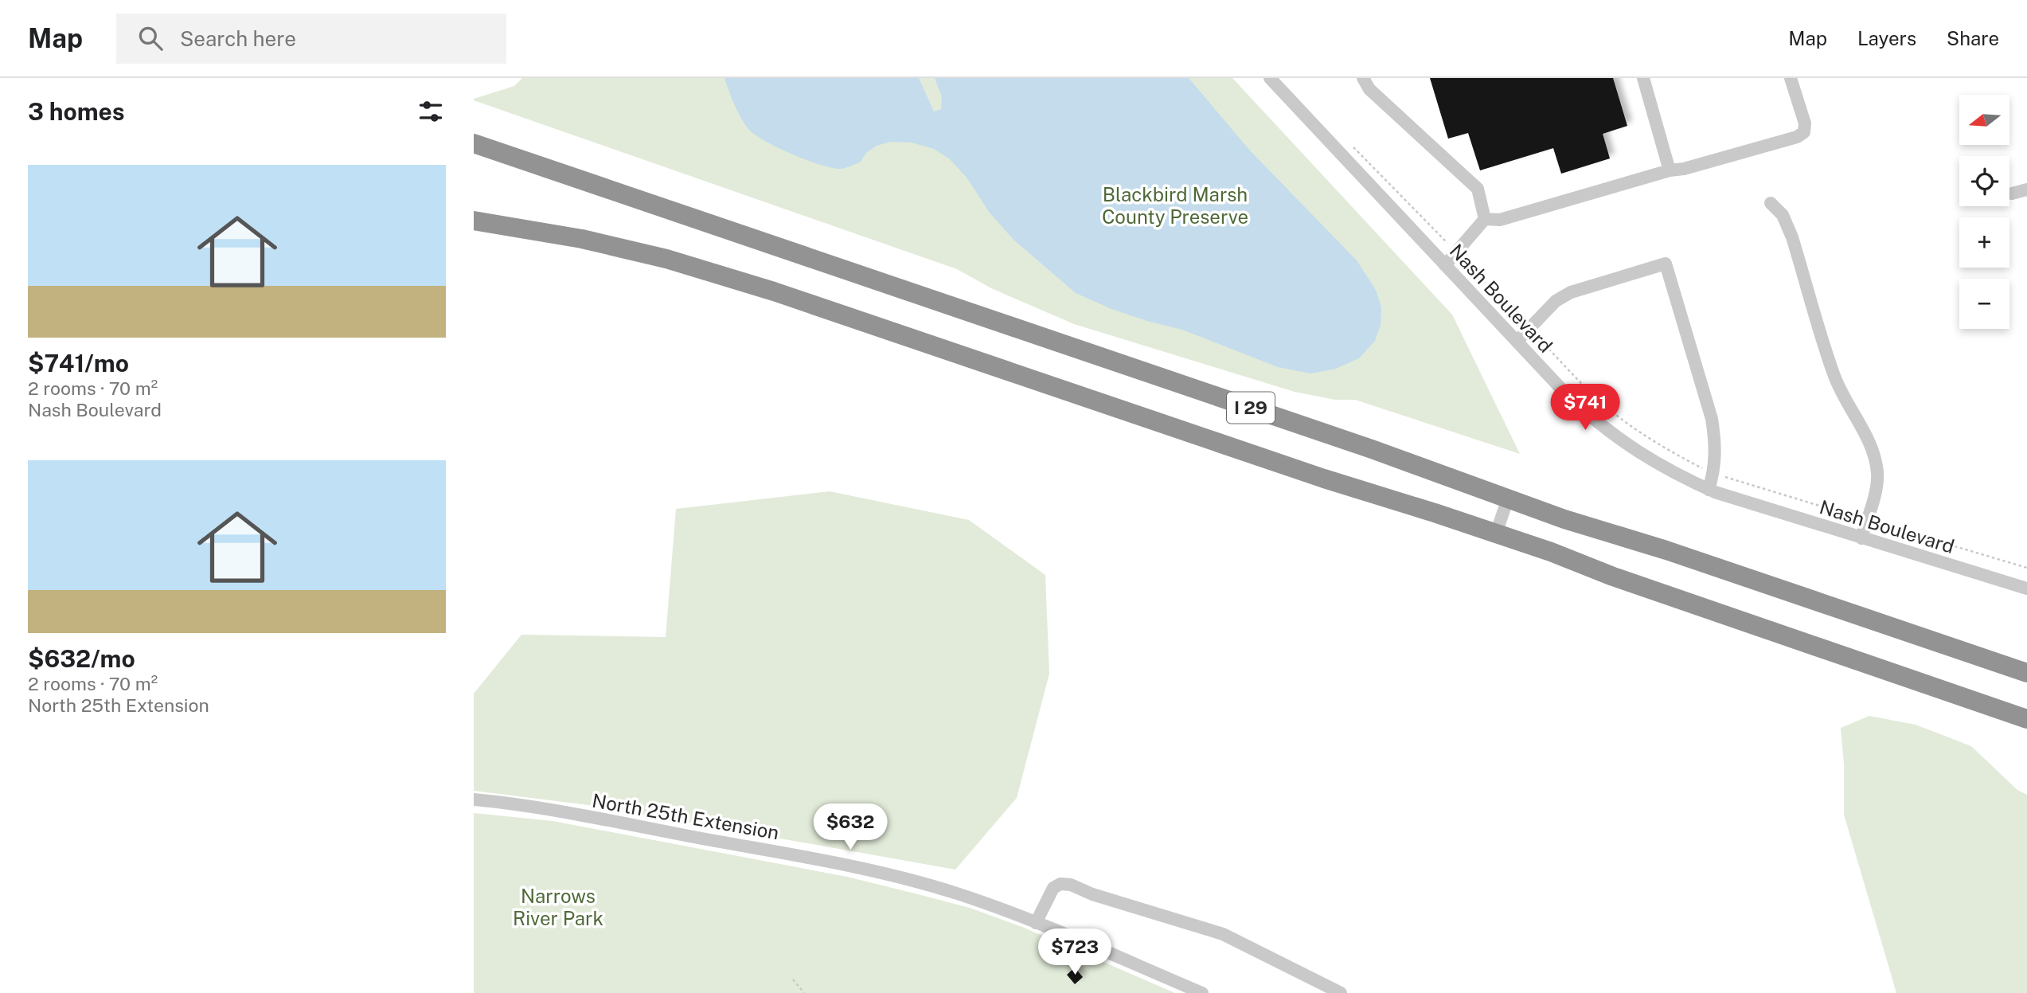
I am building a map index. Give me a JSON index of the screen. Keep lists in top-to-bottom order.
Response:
{
  "streets": {
    "highway": ["I 29"],
    "street": ["Nash Boulevard", "North 25th Extension"]
  },
  "parks": ["Blackbird Marsh County Preserve", "Narrows River Park"],
  "north": "left",
  "page": {
    "header": "Map",
    "search": "Search here",
    "nav": ["Map", "Layers", "Share"],
    "heading": "3 homes",
    "map_buttons": ["+", "−"],
    "list": [
      {
        "name": "$741/mo",
        "note": "2 rooms · 70 m² · Nash Boulevard"
      },
      {
        "name": "$632/mo",
        "note": "2 rooms · 70 m² · North 25th Extension"
      }
    ],
    "price": ["$741", "$632", "$723"]
  }
}
